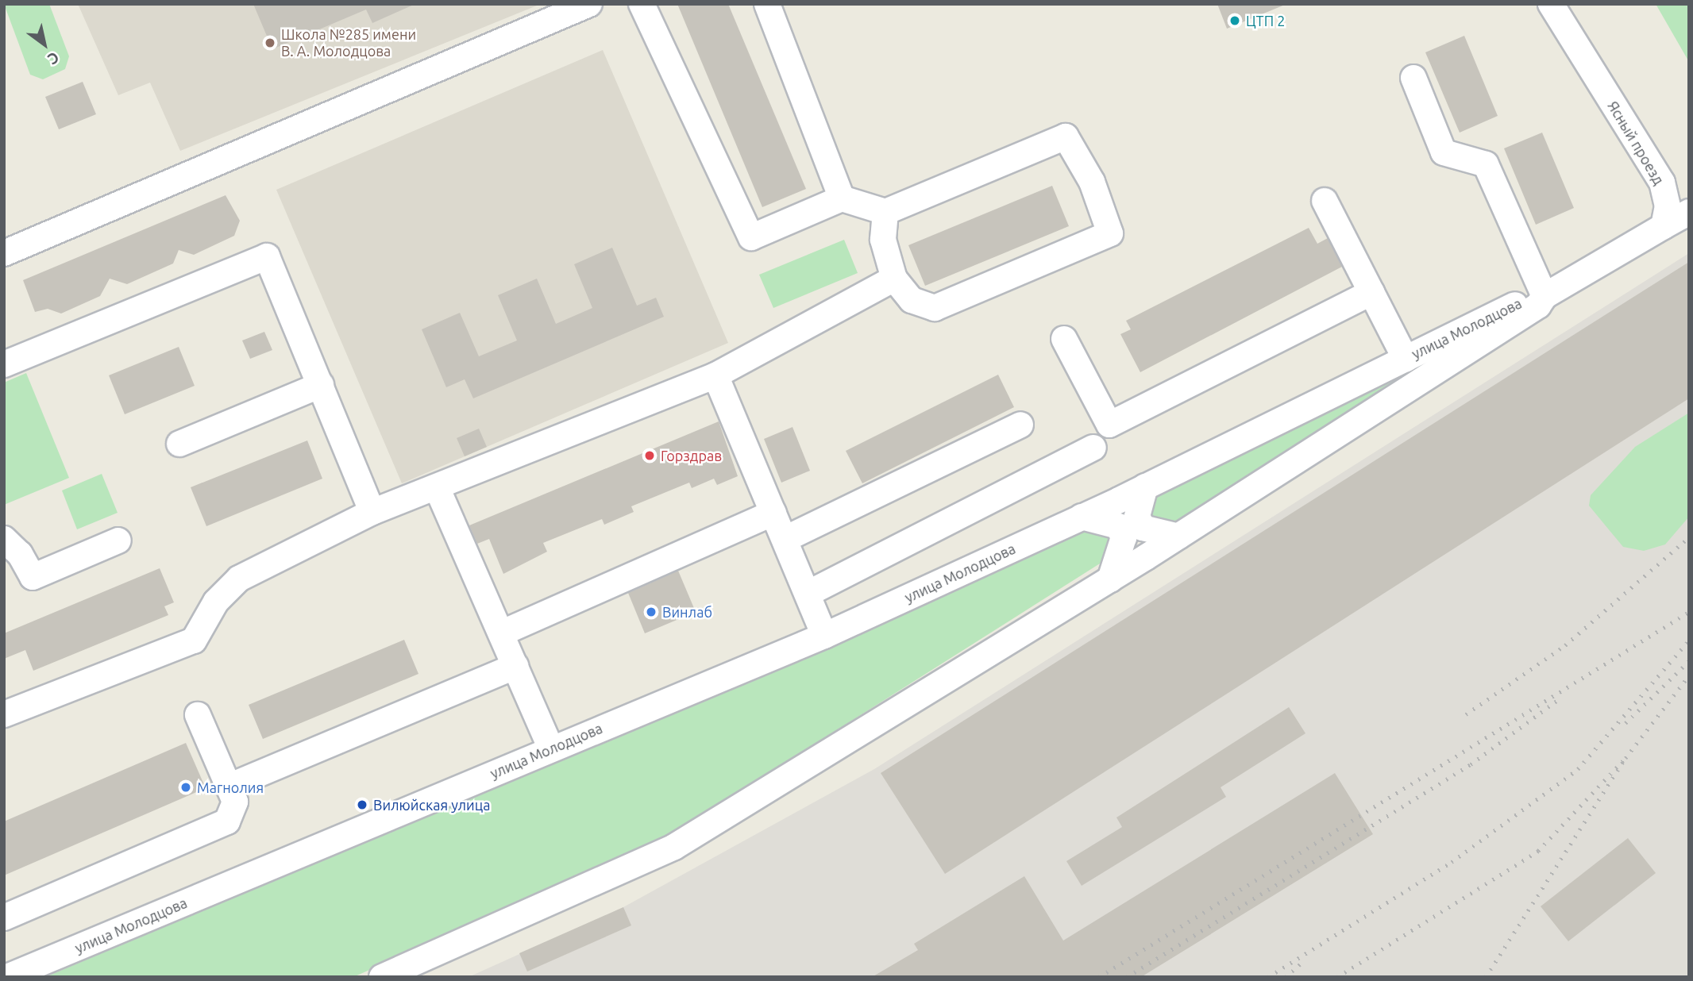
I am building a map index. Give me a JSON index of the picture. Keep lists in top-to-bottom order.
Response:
{
  "streets": {
    "street": ["Ясный проезд", "улица Молодцова"]
  },
  "places": [
    "ЦТП 2",
    "Школа №285 имени В. А. Молодцова",
    "Горздрав",
    "Винлаб",
    "Магнолия",
    "Вилюйская улица"
  ],
  "north": "bottom right"
}
